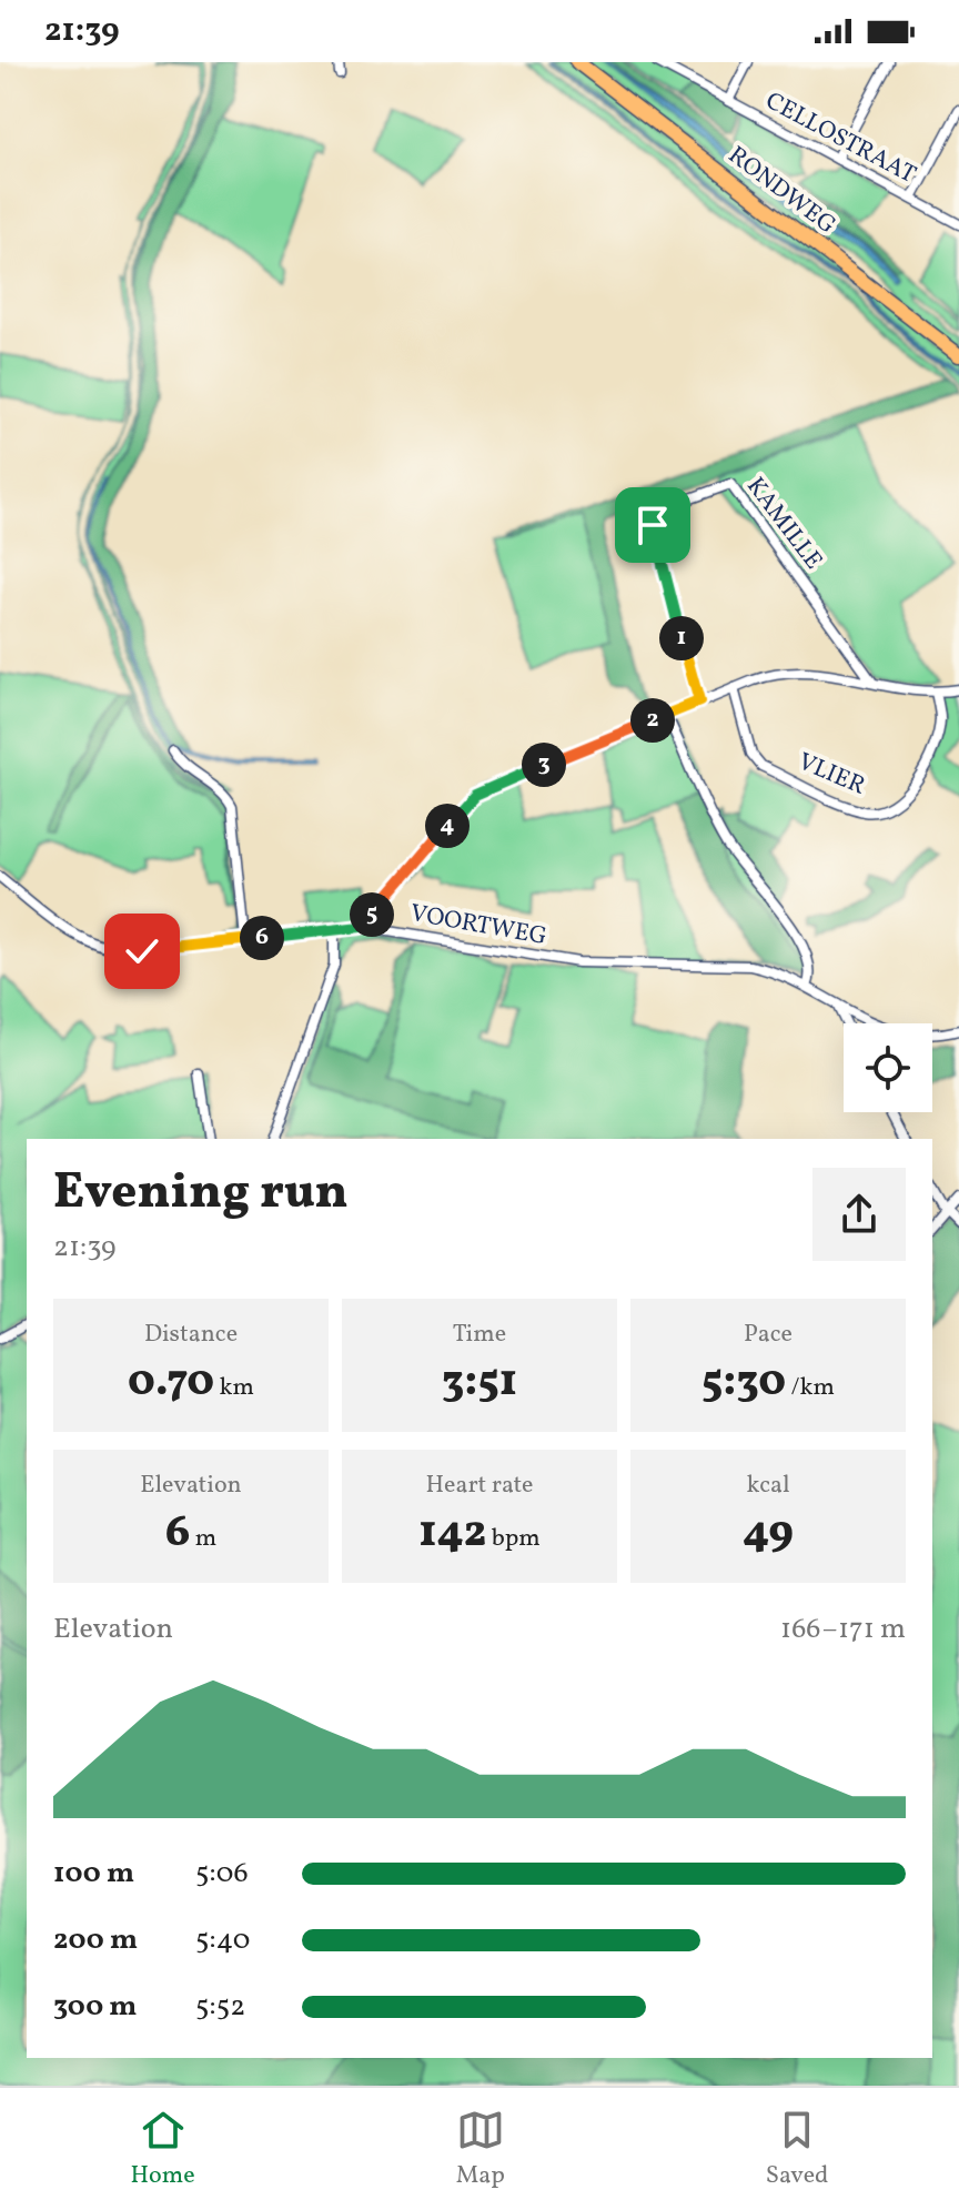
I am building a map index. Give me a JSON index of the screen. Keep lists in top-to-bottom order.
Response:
{
  "streets": {
    "main road": ["RONDWEG"],
    "street": [
      "CELLOSTRAAT",
      "KAMILLE",
      "VLIER",
      "VOORTWEG"
    ]
  },
  "page": {
    "status": "21:39",
    "pins": [
      "1",
      "2",
      "3",
      "4",
      "5",
      "6"
    ],
    "heading": ["Evening run", "21:39"],
    "stats": [
      ["Distance", "0.70 km"],
      ["Time", "3:51"],
      ["Pace", "5:30 /km"],
      ["Elevation", "6 m"],
      ["Heart rate", "142 bpm"],
      ["kcal", "49"]
    ],
    "chart": ["Elevation", "166–171 m"],
    "list": [
      {
        "name": "100 m",
        "note": "5:06"
      },
      {
        "name": "200 m",
        "note": "5:40"
      },
      {
        "name": "300 m",
        "note": "5:52"
      }
    ],
    "tabs": ["Home", "Map", "Saved"]
  }
}
